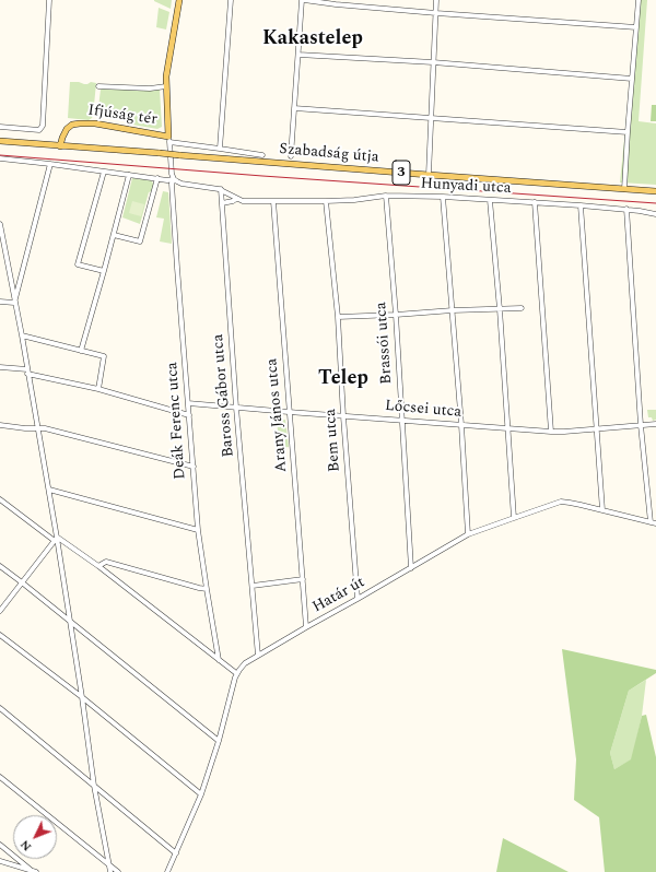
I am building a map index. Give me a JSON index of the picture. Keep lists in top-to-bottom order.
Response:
{
  "streets": {
    "main road": ["Ifjúság tér", "Szabadság útja", "3"],
    "street": [
      "Hunyadi utca",
      "Brassói utca",
      "Baross Gábor utca",
      "Lőcsei utca",
      "Arany János utca",
      "Deák Ferenc utca",
      "Bem utca",
      "Határ út"
    ]
  },
  "crossings": [
    ["Ifjúság tér", "Szabadság útja"],
    ["Ifjúság tér", "Deák Ferenc utca"],
    ["Hunyadi utca", "Brassói utca"],
    ["Hunyadi utca", "Baross Gábor utca"],
    ["Hunyadi utca", "Arany János utca"],
    ["Hunyadi utca", "Deák Ferenc utca"],
    ["Hunyadi utca", "Bem utca"],
    ["Brassói utca", "Lőcsei utca"],
    ["Brassói utca", "Határ út"],
    ["Baross Gábor utca", "Lőcsei utca"],
    ["Baross Gábor utca", "Határ út"],
    ["Lőcsei utca", "Arany János utca"],
    ["Lőcsei utca", "Deák Ferenc utca"],
    ["Lőcsei utca", "Bem utca"],
    ["Arany János utca", "Határ út"],
    ["Bem utca", "Határ út"]
  ],
  "districts": ["Kakastelep", "Telep"],
  "north": "bottom left"
}
